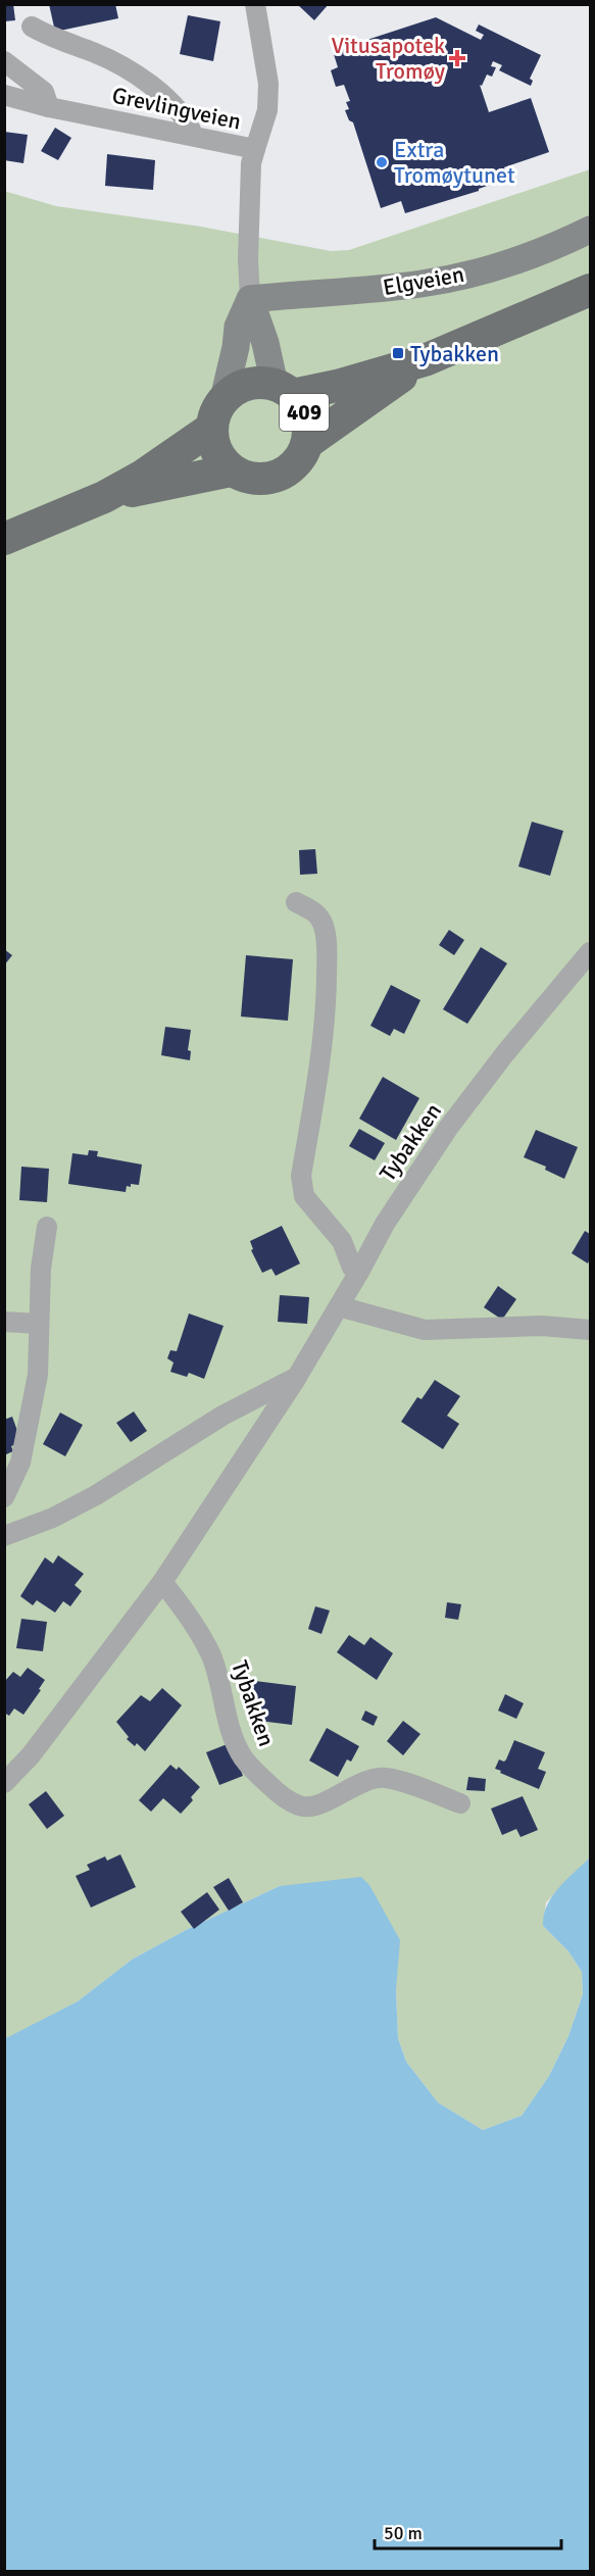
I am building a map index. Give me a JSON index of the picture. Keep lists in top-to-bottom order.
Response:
{
  "streets": {
    "main road": ["Elgveien", "409"],
    "street": ["Grevlingveien", "Tybakken"]
  },
  "crossings": [
    ["Grevlingveien", "Elgveien"]
  ],
  "places": {
    "health": ["Vitusapotek Tromøy"],
    "other": ["Extra Tromøytunet"],
    "transit": ["Tybakken"]
  },
  "scale_bar": "50 m"
}
